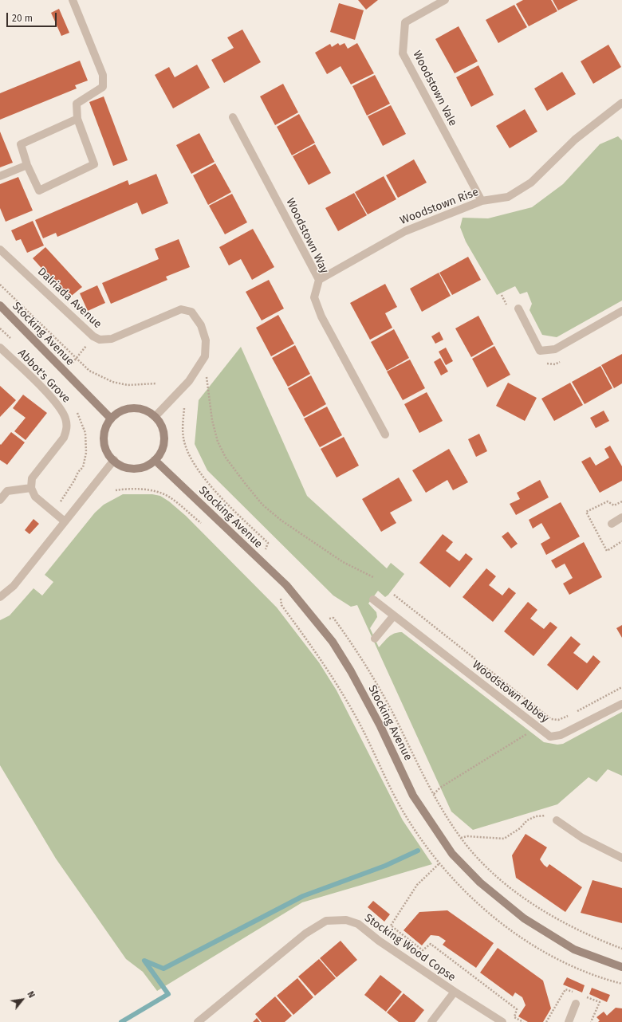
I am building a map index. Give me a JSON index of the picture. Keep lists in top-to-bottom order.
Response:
{
  "streets": {
    "street": [
      "Woodstown Vale",
      "Woodstown Rise",
      "Woodstown Way",
      "Dalriada Avenue",
      "Stocking Avenue",
      "Abbot's Grove",
      "Woodstown Abbey",
      "Stocking Wood Copse"
    ]
  },
  "crossings": [
    ["Woodstown Vale", "Woodstown Rise"],
    ["Woodstown Rise", "Woodstown Way"],
    ["Dalriada Avenue", "Stocking Avenue"]
  ],
  "scale_bar": "20 m",
  "north": "top right"
}
